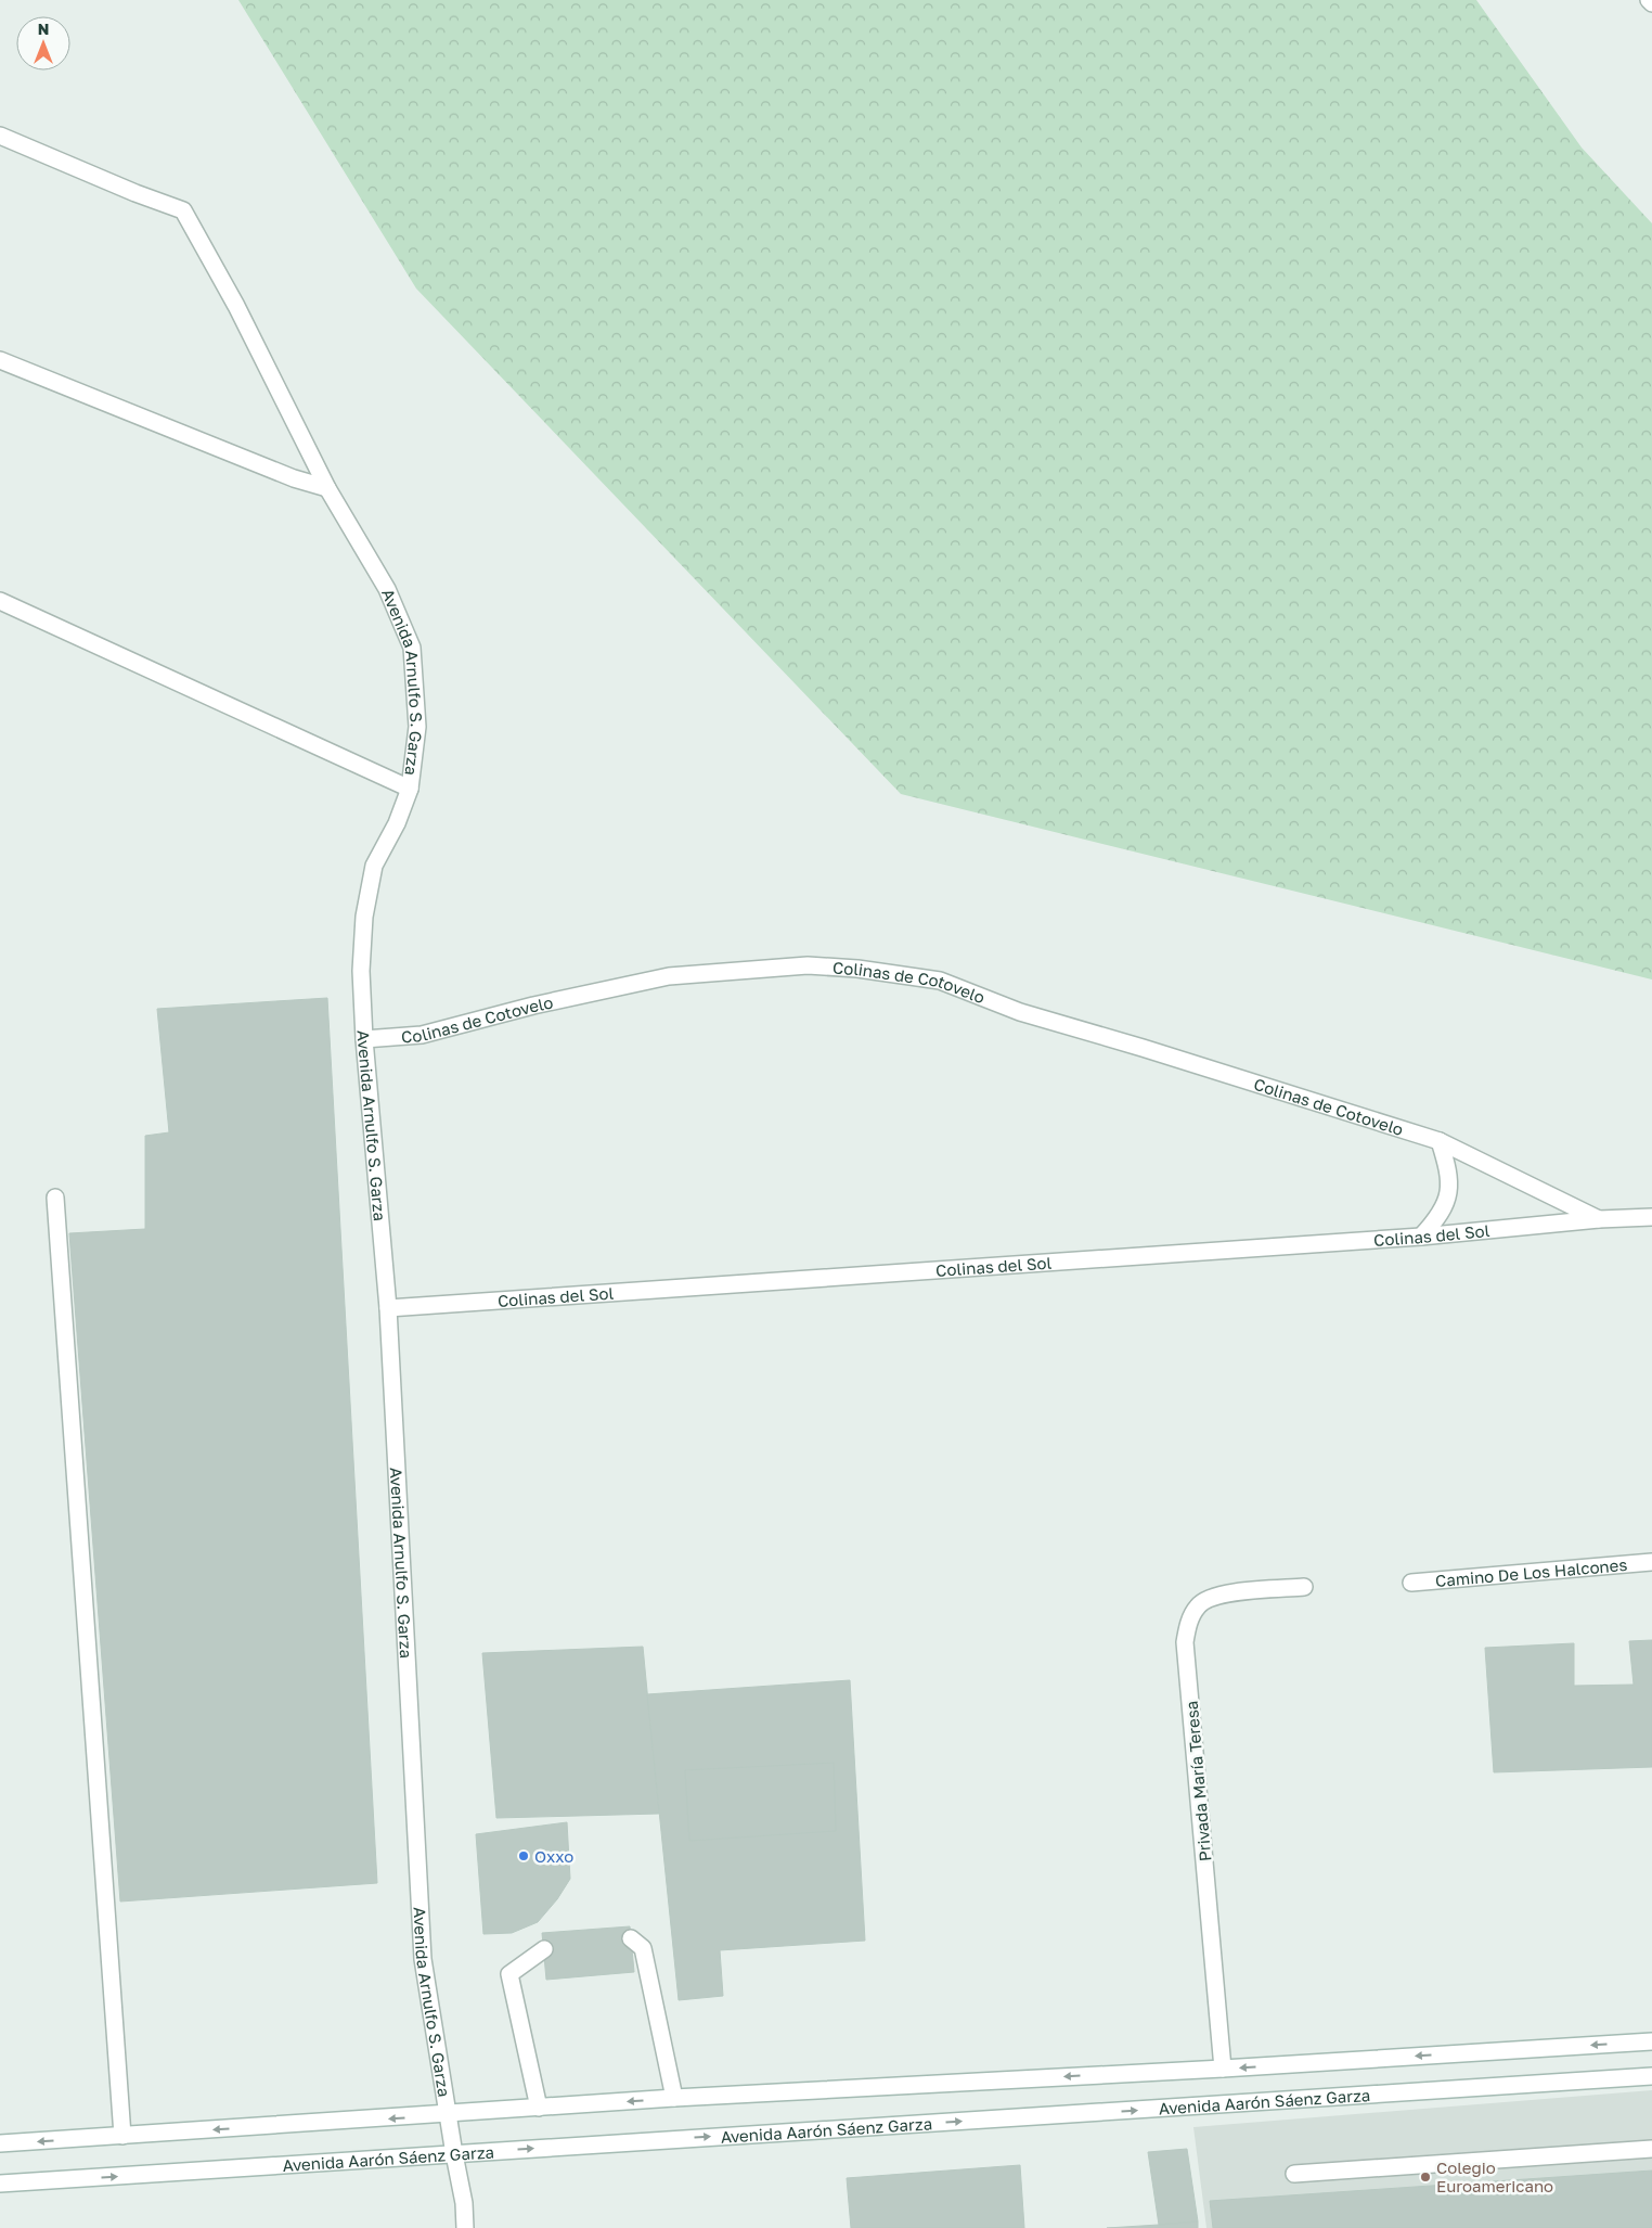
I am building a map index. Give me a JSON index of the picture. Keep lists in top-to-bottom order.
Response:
{
  "streets": {
    "street": [
      "Avenida Arnulfo S. Garza",
      "Colinas de Cotovelo",
      "Colinas del Sol",
      "Camino De Los Halcones",
      "Privada María Teresa",
      "Avenida Aarón Sáenz Garza"
    ]
  },
  "crossings": [
    ["Avenida Arnulfo S. Garza", "Colinas de Cotovelo"],
    ["Avenida Arnulfo S. Garza", "Colinas del Sol"],
    ["Avenida Arnulfo S. Garza", "Avenida Aarón Sáenz Garza"],
    ["Colinas de Cotovelo", "Colinas del Sol"]
  ],
  "places": ["Oxxo", "Colegio Euroamericano"],
  "north": "top"
}
